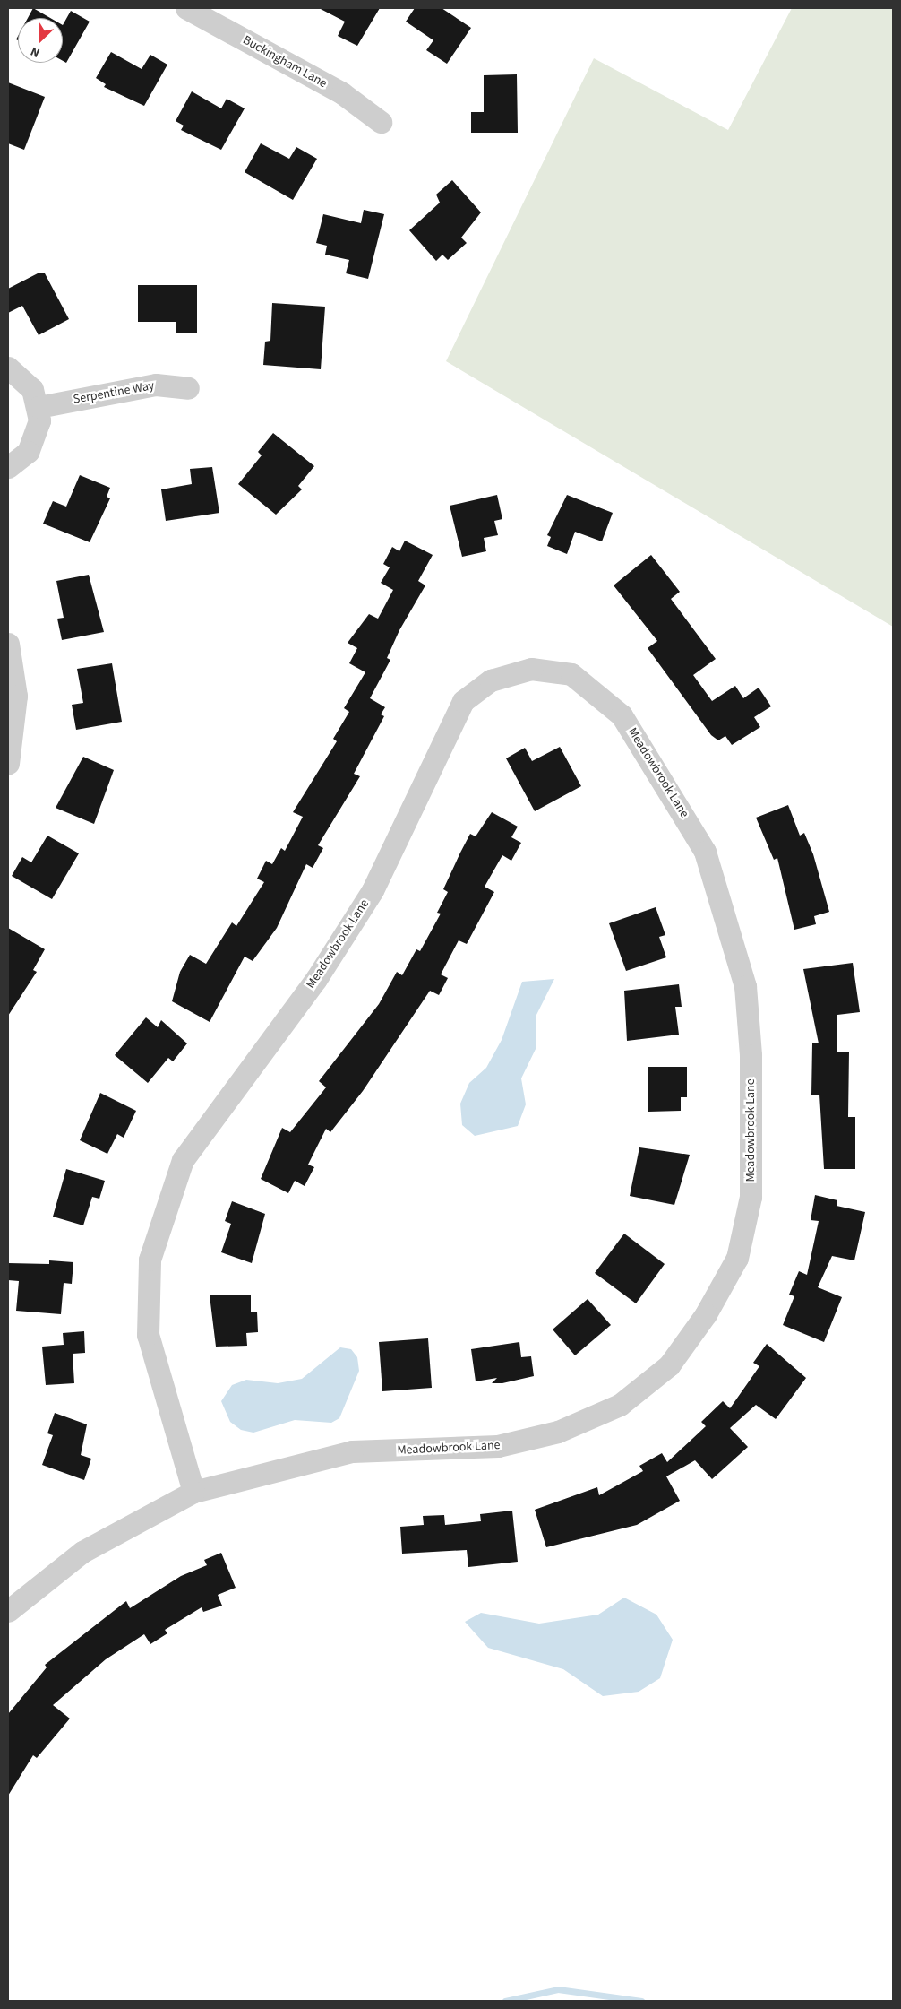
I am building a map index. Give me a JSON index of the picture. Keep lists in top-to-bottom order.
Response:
{
  "streets": {
    "street": ["Buckingham Lane", "Serpentine Way", "Meadowbrook Lane"]
  },
  "north": "bottom left"
}
